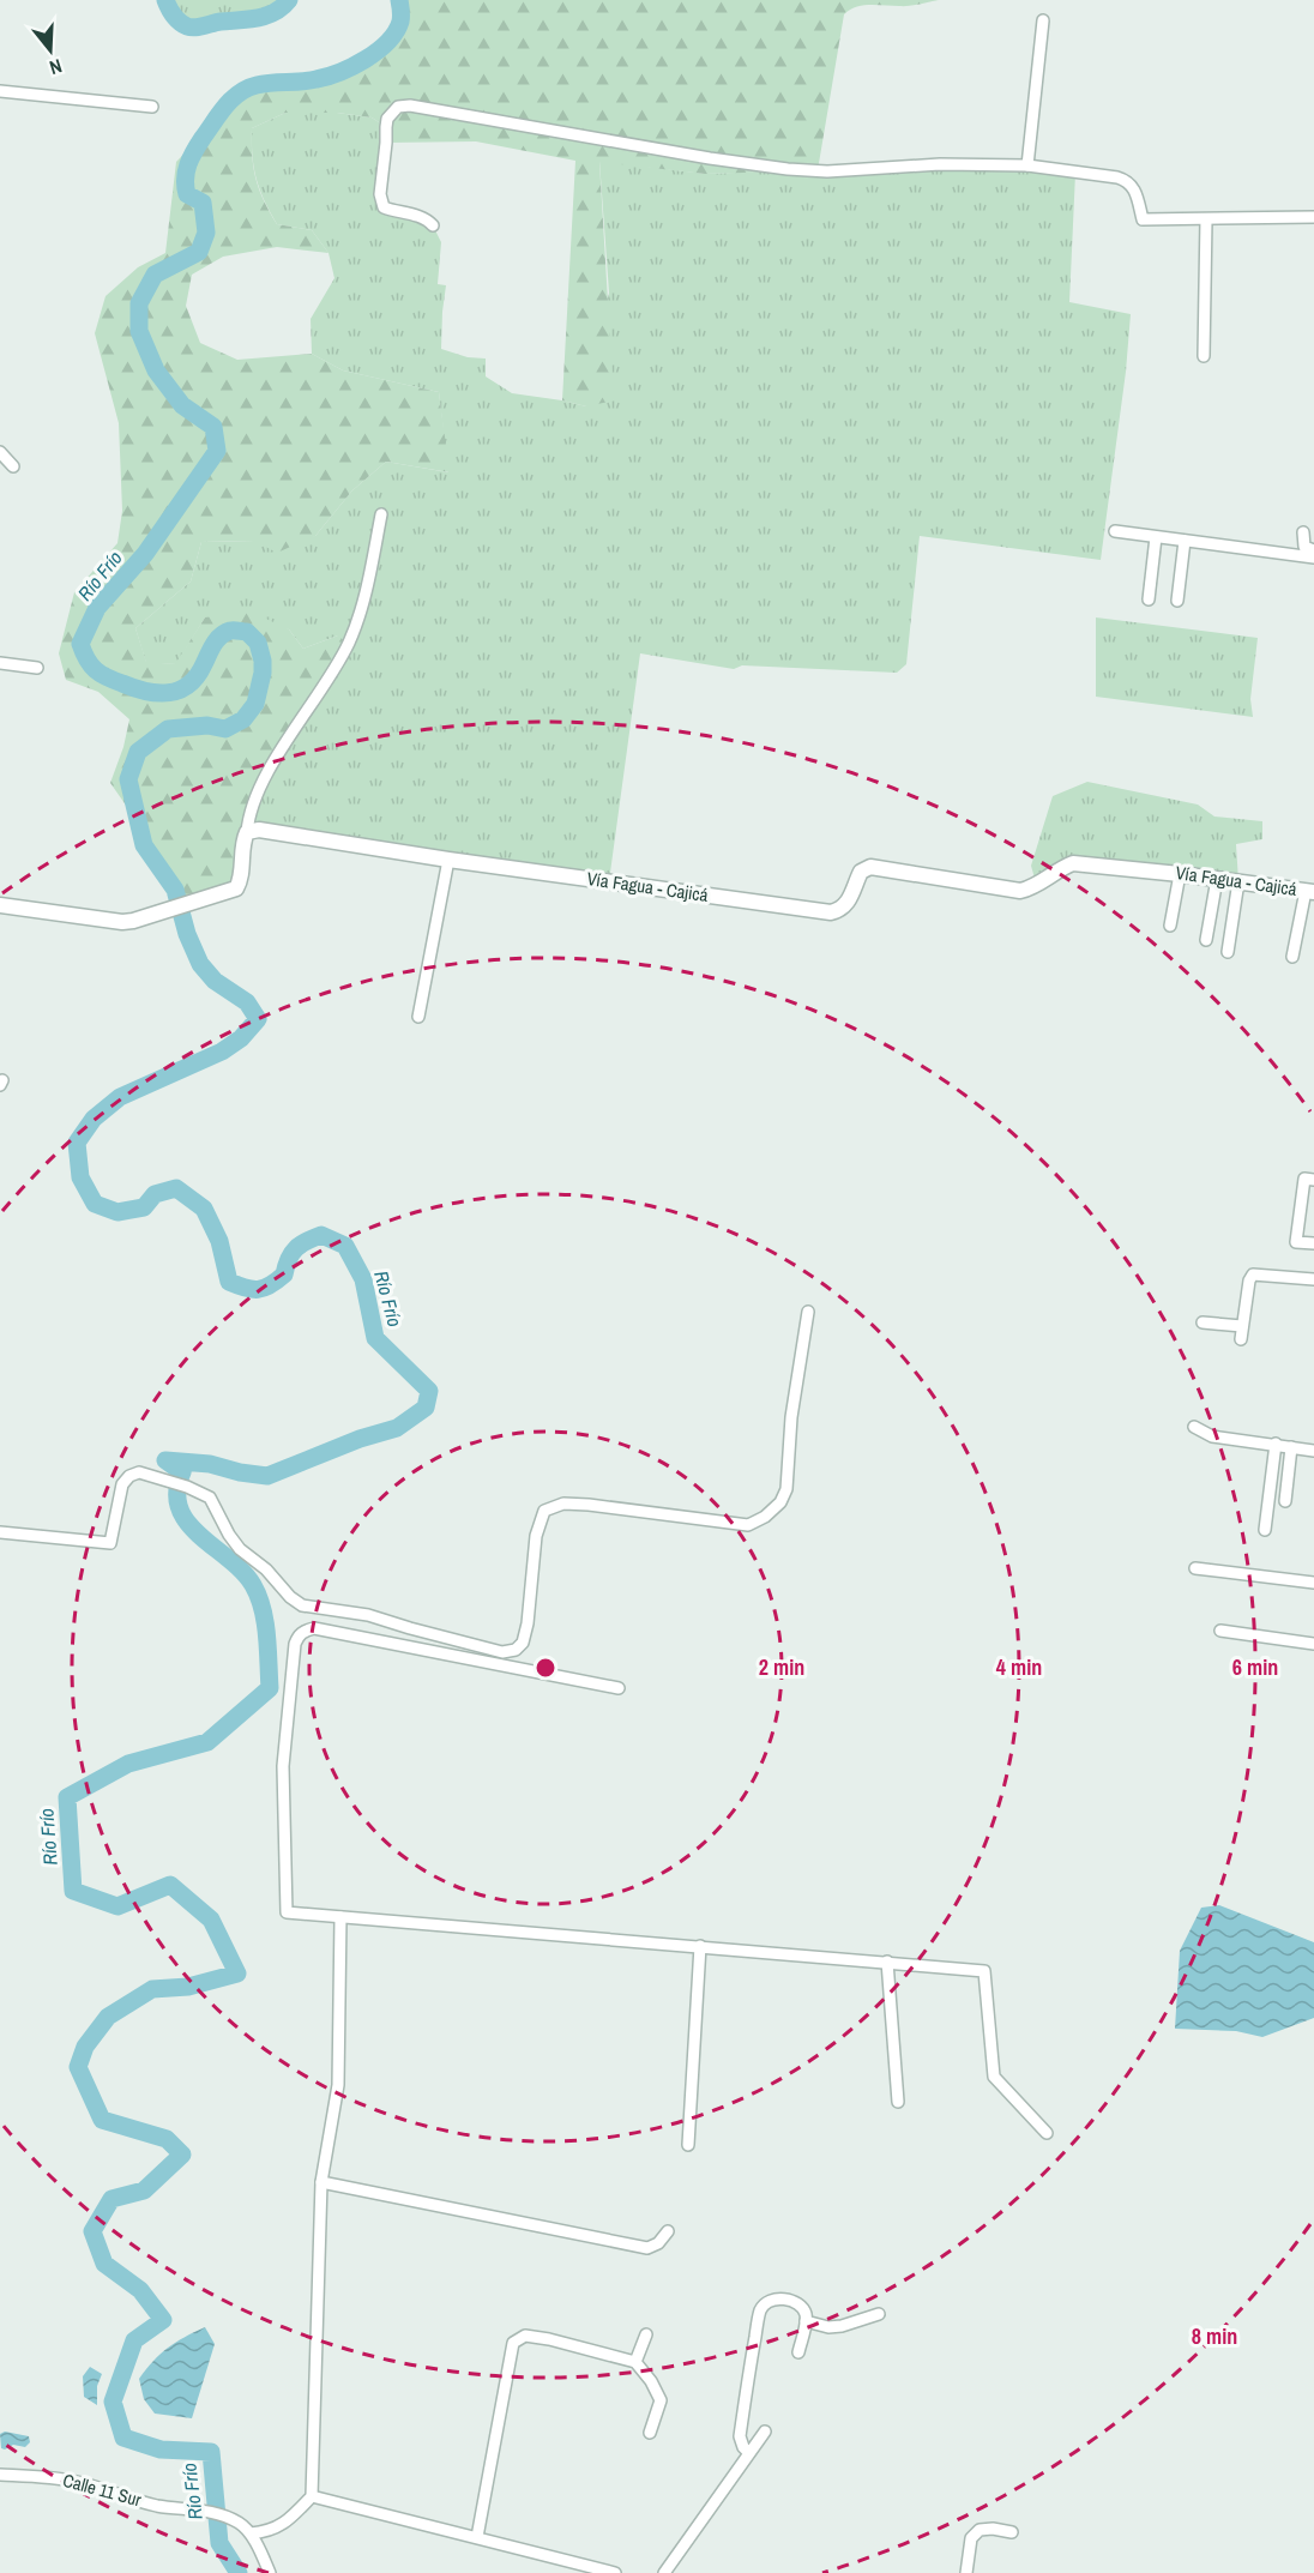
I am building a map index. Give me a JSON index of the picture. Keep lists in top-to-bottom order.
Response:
{
  "streets": {
    "street": ["Vía Fagua - Cajicá", "Calle 11 Sur"]
  },
  "water": ["Río Frío"],
  "north": "bottom",
  "rings": [
    "2 min",
    "4 min",
    "6 min",
    "8 min"
  ]
}
